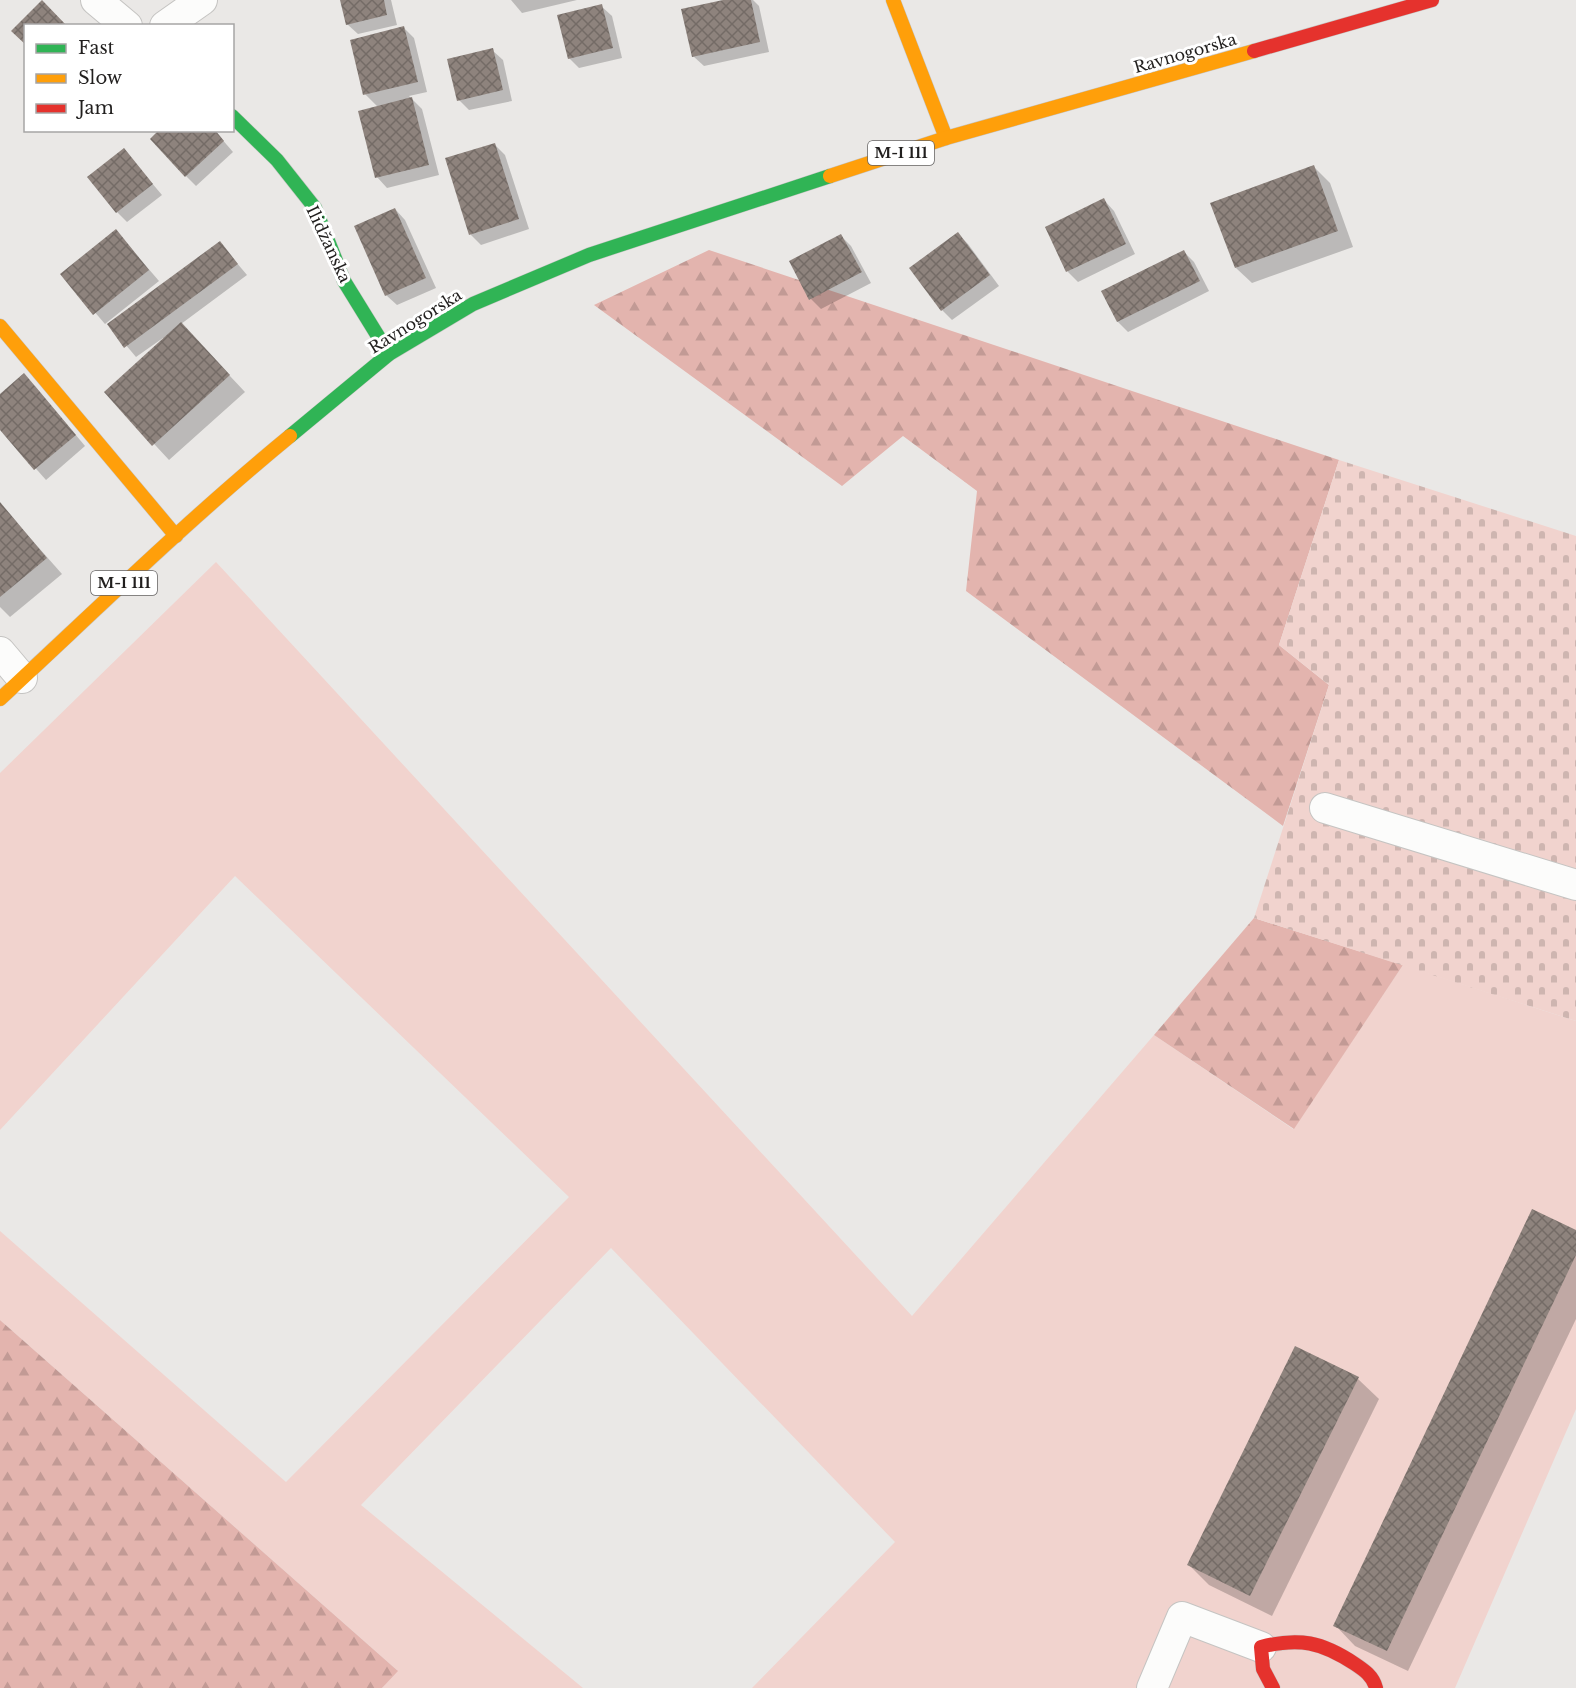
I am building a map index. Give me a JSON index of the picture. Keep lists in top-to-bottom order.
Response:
{
  "streets": {
    "main road": ["Ravnogorska", "M-I 111", "Ilidžanska"]
  },
  "crossings": [
    ["Ravnogorska", "Ilidžanska"]
  ],
  "legend": ["Fast", "Slow", "Jam"]
}
